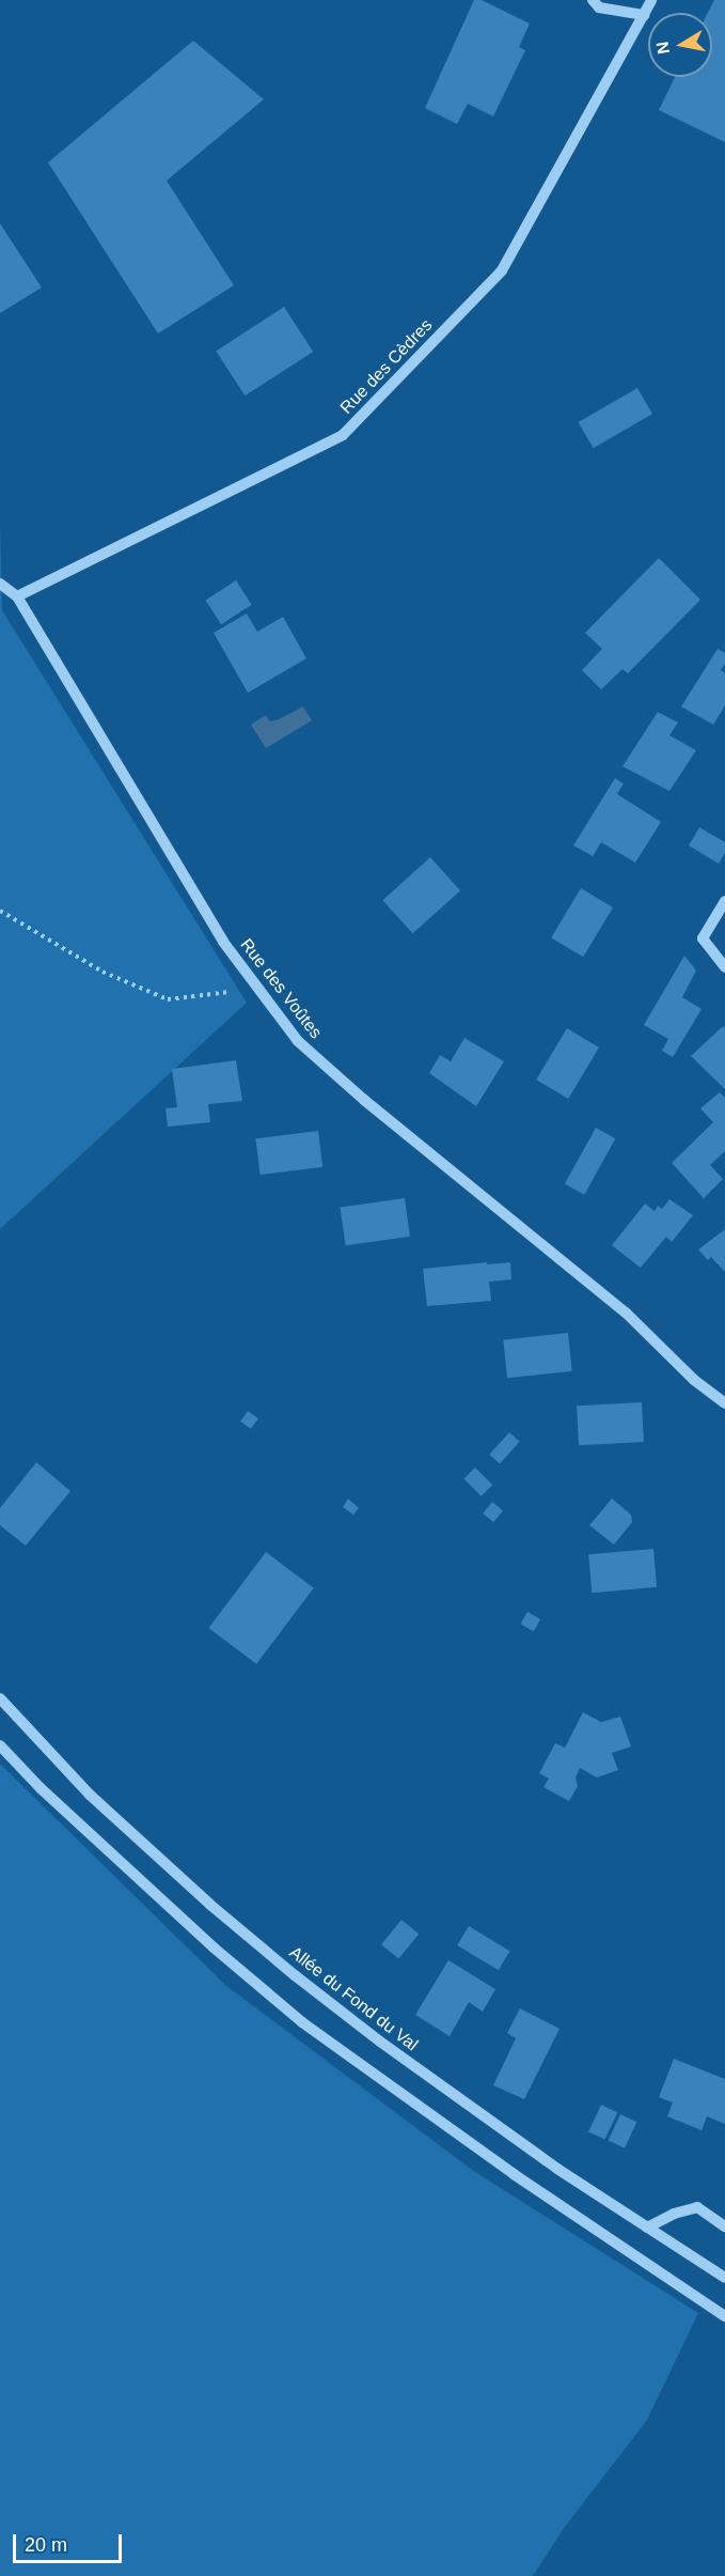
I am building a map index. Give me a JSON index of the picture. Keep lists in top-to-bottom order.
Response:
{
  "streets": {
    "street": ["Rue des Cèdres", "Rue des Voûtes", "Allée du Fond du Val"]
  },
  "crossings": [
    ["Rue des Cèdres", "Rue des Voûtes"]
  ],
  "scale_bar": "20 m",
  "north": "left"
}
